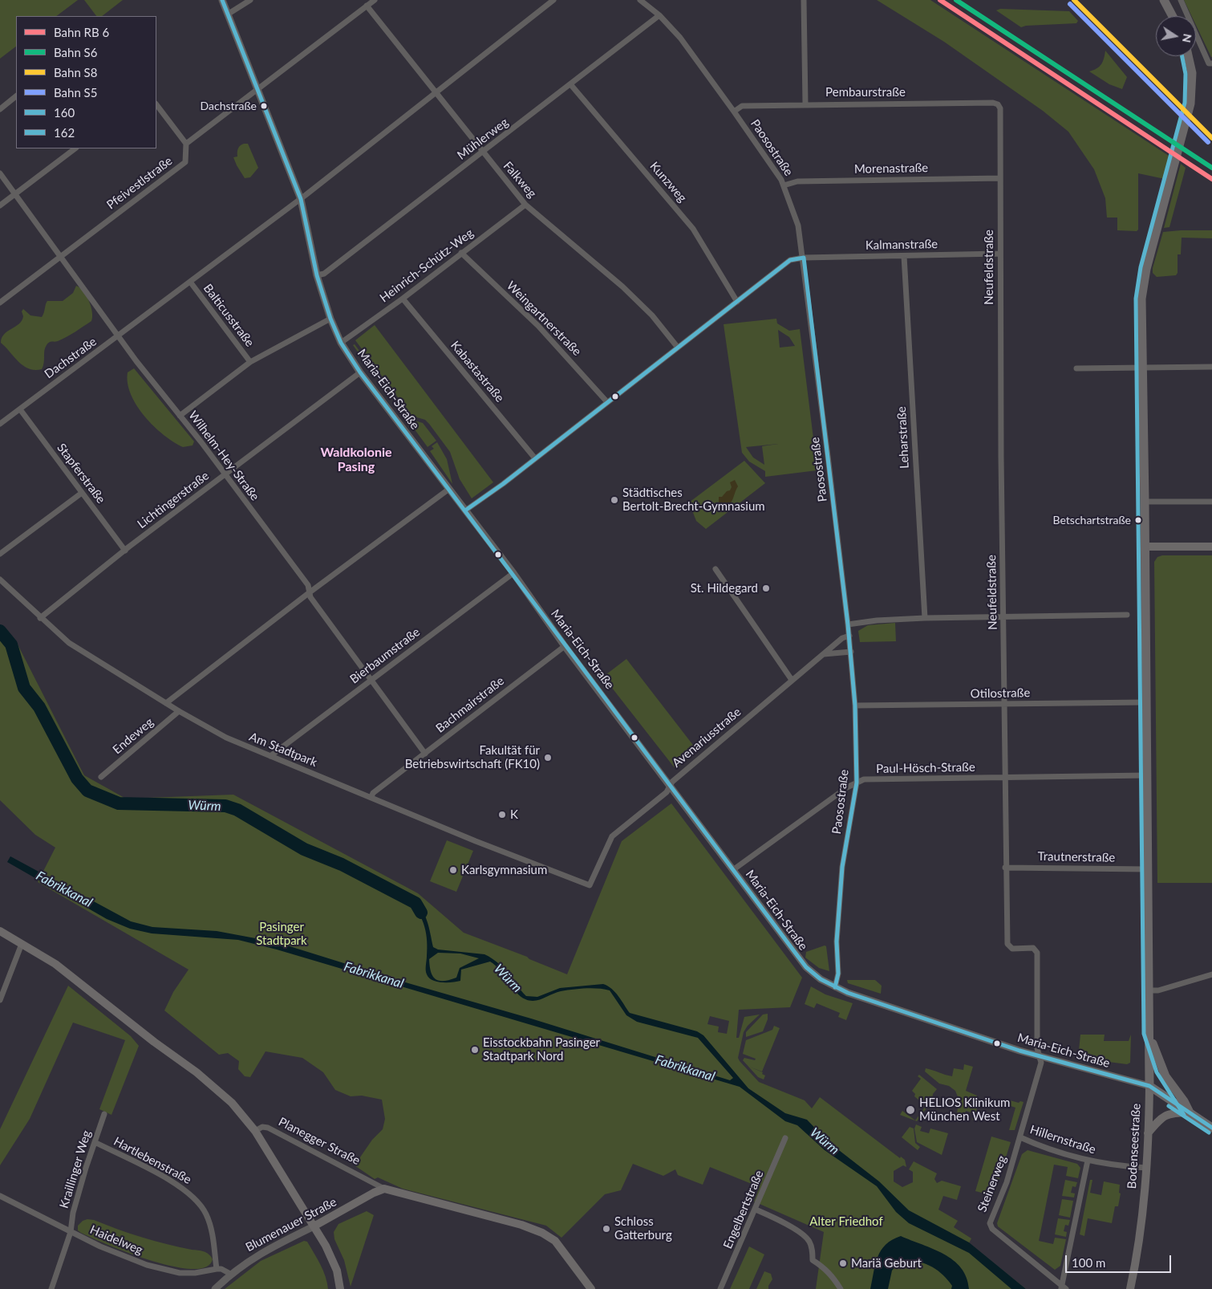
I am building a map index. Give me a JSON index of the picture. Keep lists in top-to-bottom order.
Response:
{
  "streets": {
    "main road": ["Planegger Straße", "Bodenseestraße", "Blumenauer Straße"],
    "street": [
      "Pembaurstraße",
      "Mühlerweg",
      "Paosostraße",
      "Morenastraße",
      "Falkweg",
      "Kunzweg",
      "Pfeivestlstraße",
      "Kalmanstraße",
      "Heinrich-Schütz-Weg",
      "Neufeldstraße",
      "Balticusstraße",
      "Weingartnerstraße",
      "Dachstraße",
      "Kabastastraße",
      "Maria-Eich-Straße",
      "Leharstraße",
      "Wilhelm-Hey-Straße",
      "Stapferstraße",
      "Lichtingerstraße",
      "Bierbaumstraße",
      "Otilostraße",
      "Bachmairstraße",
      "Endeweg",
      "Avenariusstraße",
      "Am Stadtpark",
      "Paul-Hösch-Straße",
      "Trautnerstraße",
      "Hillernstraße",
      "Hartlebenstraße",
      "Kraillinger Weg",
      "Steinerweg",
      "Engelbertstraße",
      "Haidelweg"
    ]
  },
  "crossings": [
    ["Pembaurstraße", "Paosostraße"],
    ["Pembaurstraße", "Neufeldstraße"],
    ["Mühlerweg", "Paosostraße"],
    ["Mühlerweg", "Falkweg"],
    ["Mühlerweg", "Kunzweg"],
    ["Mühlerweg", "Maria-Eich-Straße"],
    ["Paosostraße", "Morenastraße"],
    ["Paosostraße", "Kalmanstraße"],
    ["Paosostraße", "Maria-Eich-Straße"],
    ["Paosostraße", "Otilostraße"],
    ["Paosostraße", "Avenariusstraße"],
    ["Paosostraße", "Paul-Hösch-Straße"],
    ["Morenastraße", "Neufeldstraße"],
    ["Falkweg", "Kalmanstraße"],
    ["Falkweg", "Heinrich-Schütz-Weg"],
    ["Falkweg", "Dachstraße"],
    ["Kunzweg", "Kalmanstraße"],
    ["Pfeivestlstraße", "Wilhelm-Hey-Straße"],
    ["Kalmanstraße", "Neufeldstraße"],
    ["Kalmanstraße", "Weingartnerstraße"],
    ["Kalmanstraße", "Kabastastraße"],
    ["Kalmanstraße", "Maria-Eich-Straße"],
    ["Kalmanstraße", "Leharstraße"],
    ["Heinrich-Schütz-Weg", "Weingartnerstraße"],
    ["Heinrich-Schütz-Weg", "Kabastastraße"],
    ["Heinrich-Schütz-Weg", "Maria-Eich-Straße"],
    ["Neufeldstraße", "Maria-Eich-Straße"],
    ["Neufeldstraße", "Otilostraße"],
    ["Neufeldstraße", "Paul-Hösch-Straße"],
    ["Neufeldstraße", "Trautnerstraße"],
    ["Neufeldstraße", "Steinerweg"],
    ["Balticusstraße", "Dachstraße"],
    ["Dachstraße", "Maria-Eich-Straße"],
    ["Dachstraße", "Wilhelm-Hey-Straße"],
    ["Dachstraße", "Stapferstraße"],
    ["Maria-Eich-Straße", "Lichtingerstraße"],
    ["Maria-Eich-Straße", "Bierbaumstraße"],
    ["Maria-Eich-Straße", "Bachmairstraße"],
    ["Maria-Eich-Straße", "Avenariusstraße"],
    ["Maria-Eich-Straße", "Paul-Hösch-Straße"],
    ["Maria-Eich-Straße", "Bodenseestraße"],
    ["Maria-Eich-Straße", "Steinerweg"],
    ["Wilhelm-Hey-Straße", "Lichtingerstraße"],
    ["Wilhelm-Hey-Straße", "Bierbaumstraße"],
    ["Wilhelm-Hey-Straße", "Bachmairstraße"],
    ["Stapferstraße", "Lichtingerstraße"],
    ["Lichtingerstraße", "Am Stadtpark"],
    ["Bierbaumstraße", "Am Stadtpark"],
    ["Otilostraße", "Bodenseestraße"],
    ["Bachmairstraße", "Am Stadtpark"],
    ["Endeweg", "Am Stadtpark"],
    ["Avenariusstraße", "Am Stadtpark"],
    ["Paul-Hösch-Straße", "Bodenseestraße"],
    ["Trautnerstraße", "Bodenseestraße"],
    ["Hillernstraße", "Bodenseestraße"],
    ["Hillernstraße", "Steinerweg"],
    ["Planegger Straße", "Blumenauer Straße"],
    ["Hartlebenstraße", "Kraillinger Weg"],
    ["Hartlebenstraße", "Haidelweg"],
    ["Kraillinger Weg", "Haidelweg"],
    ["Blumenauer Straße", "Haidelweg"]
  ],
  "districts": ["Waldkolonie Pasing"],
  "water": ["Würm", "Fabrikkanal"],
  "parks": ["Pasinger Stadtpark", "Alter Friedhof"],
  "places": [
    "Dachstraße",
    "Städtisches Bertolt-Brecht-Gymnasium",
    "Betschartstraße",
    "St. Hildegard",
    "Fakultät für Betriebswirtschaft (FK10)",
    "K",
    "Karlsgymnasium",
    "Eisstockbahn Pasinger Stadtpark Nord",
    "HELIOS Klinikum München West",
    "Schloss Gatterburg",
    "Mariä Geburt"
  ],
  "lines": [
    "rail line S6",
    "rail line S8",
    "transit line 160",
    "rail line S5",
    "transit line 162"
  ],
  "legend": [
    "Bahn RB 6",
    "Bahn S6",
    "Bahn S8",
    "Bahn S5",
    "160",
    "162"
  ],
  "scale_bar": "100 m",
  "north": "right"
}
